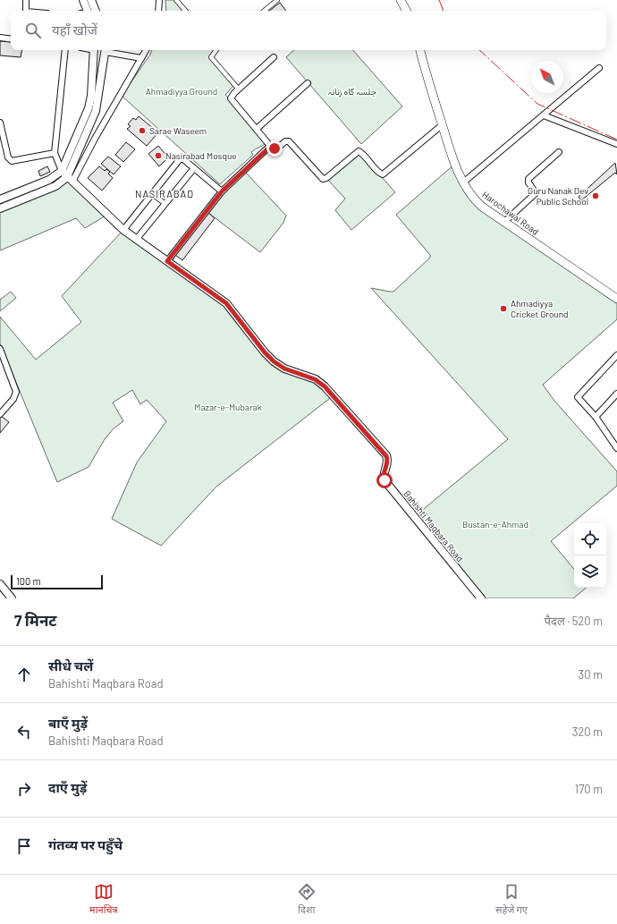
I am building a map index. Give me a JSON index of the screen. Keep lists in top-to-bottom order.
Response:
{
  "streets": {
    "main road": ["Harochawal Road"],
    "street": ["Bahishti Maqbara Road"]
  },
  "districts": ["NASIRABAD"],
  "parks": [
    "Ahmadiyya Ground",
    "جلسہ گاہ زنانہ",
    "Mazar-e-Mubarak",
    "Bustan-e-Ahmad"
  ],
  "places": [
    "Sarae Waseem",
    "Nasirabad Mosque",
    "Guru Nanak Dev Public School",
    "Ahmadiyya Cricket Ground"
  ],
  "scale_bar": "100 m",
  "north": "top left",
  "page": {
    "search": "यहाँ खोजें",
    "scale": "100 m",
    "heading": ["7 मिनट", "पैदल · 520 m"],
    "list": [
      ["सीधे चलें", "Bahishti Maqbara Road", "30 m"],
      ["बाएँ मुड़ें", "Bahishti Maqbara Road", "320 m"],
      ["दाएँ मुड़ें", "170 m"],
      "गंतव्य पर पहुँचे"
    ],
    "nav": ["मानचित्र", "दिशा", "सहेजे गए"]
  }
}
